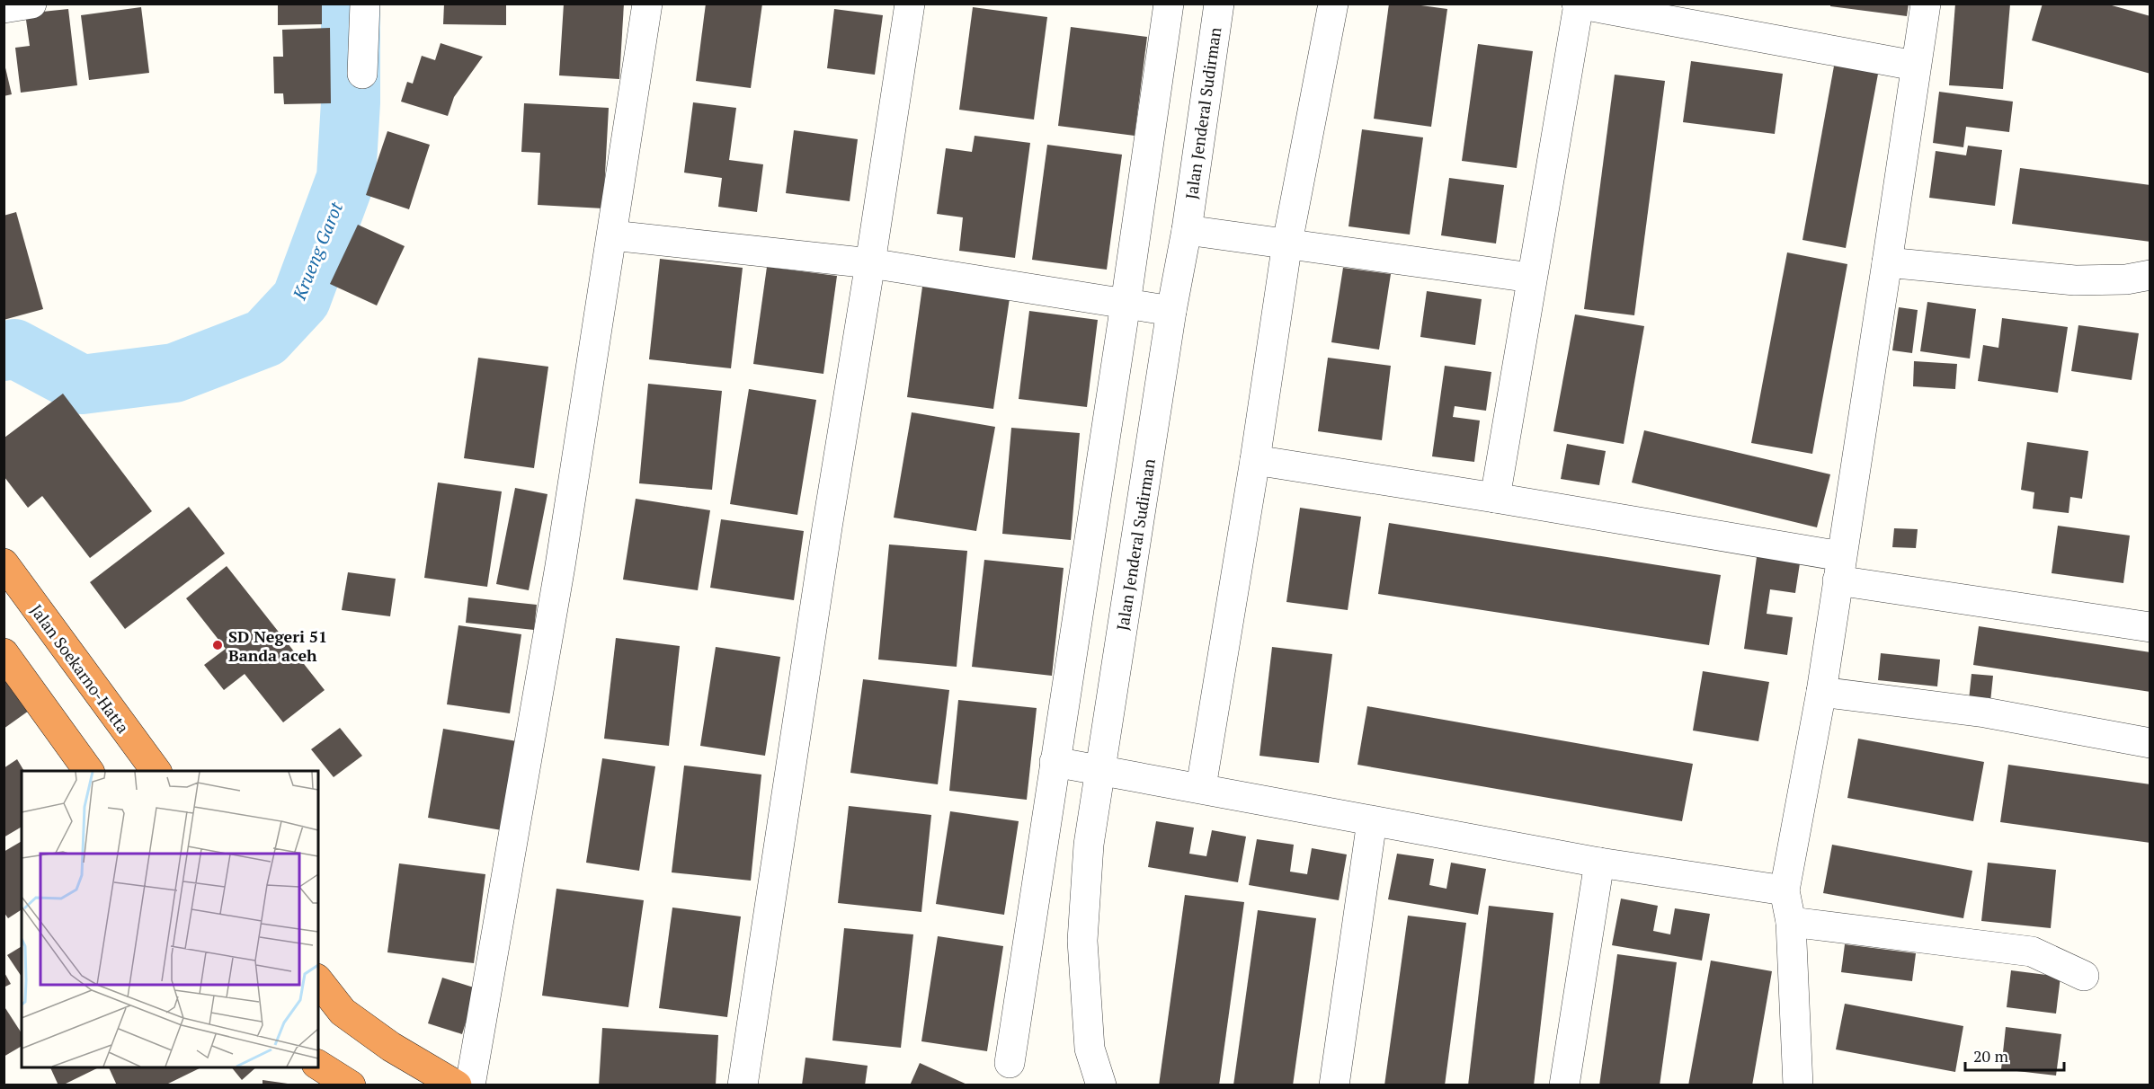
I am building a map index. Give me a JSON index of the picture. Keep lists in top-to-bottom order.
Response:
{
  "streets": {
    "highway": ["Jalan Soekarno-Hatta"],
    "street": ["Jalan Jenderal Sudirman"]
  },
  "water": ["Krueng Garot"],
  "places": ["SD Negeri 51 Banda aceh"],
  "scale_bar": "20 m"
}
